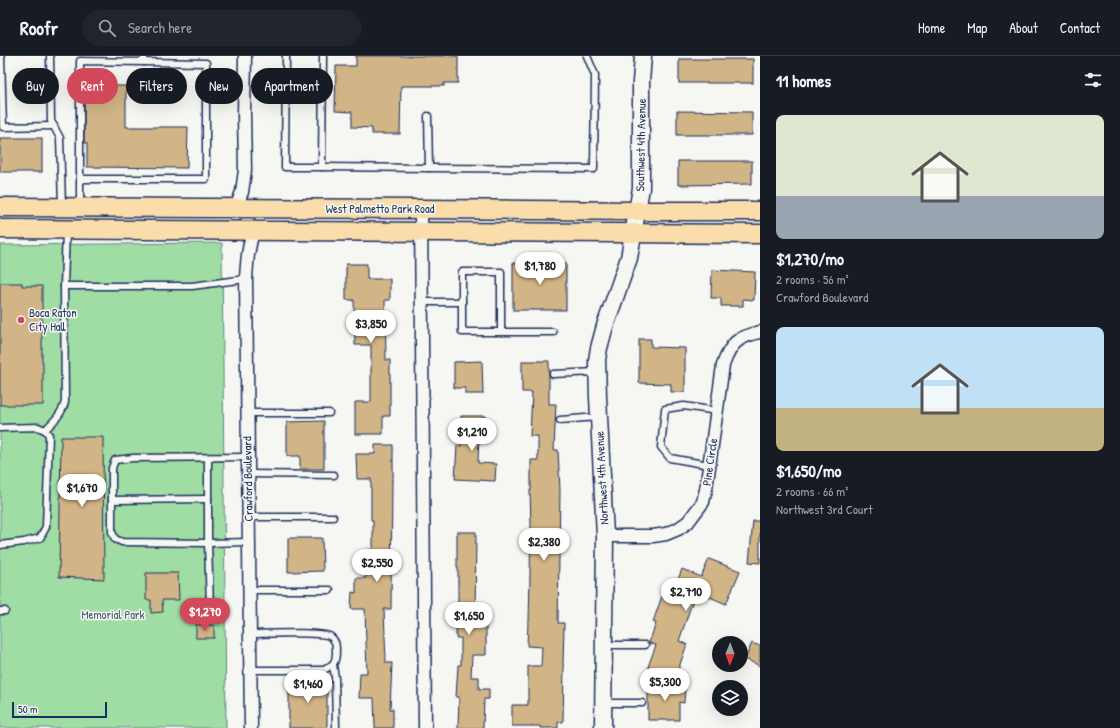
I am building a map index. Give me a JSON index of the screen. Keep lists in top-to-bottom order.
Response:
{
  "streets": {
    "main road": ["West Palmetto Park Road"],
    "street": [
      "Southwest 4th Avenue",
      "Pine Circle",
      "Northwest 4th Avenue",
      "Crawford Boulevard"
    ]
  },
  "crossings": [
    ["Southwest 4th Avenue", "West Palmetto Park Road"],
    ["Southwest 4th Avenue", "Northwest 4th Avenue"],
    ["West Palmetto Park Road", "Northwest 4th Avenue"],
    ["West Palmetto Park Road", "Crawford Boulevard"],
    ["Pine Circle", "Northwest 4th Avenue"]
  ],
  "parks": ["Memorial Park"],
  "places": ["Boca Raton City Hall"],
  "scale_bar": "50 m",
  "north": "bottom",
  "page": {
    "header": "Roofr",
    "search": "Search here",
    "nav": [
      "Home",
      "Map",
      "About",
      "Contact"
    ],
    "heading": "11 homes",
    "chip": [
      "Buy",
      "Rent",
      "Filters",
      "New",
      "Apartment"
    ],
    "list": [
      {
        "name": "$1,270/mo",
        "note": "2 rooms · 56 m² · Crawford Boulevard"
      },
      {
        "name": "$1,650/mo",
        "note": "2 rooms · 66 m² · Northwest 3rd Court"
      }
    ],
    "price": [
      "$1,780",
      "$3,850",
      "$1,210",
      "$1,670",
      "$2,380",
      "$2,550",
      "$2,710",
      "$1,270",
      "$1,650",
      "$5,300",
      "$1,460"
    ],
    "scale": "50 m"
  }
}
